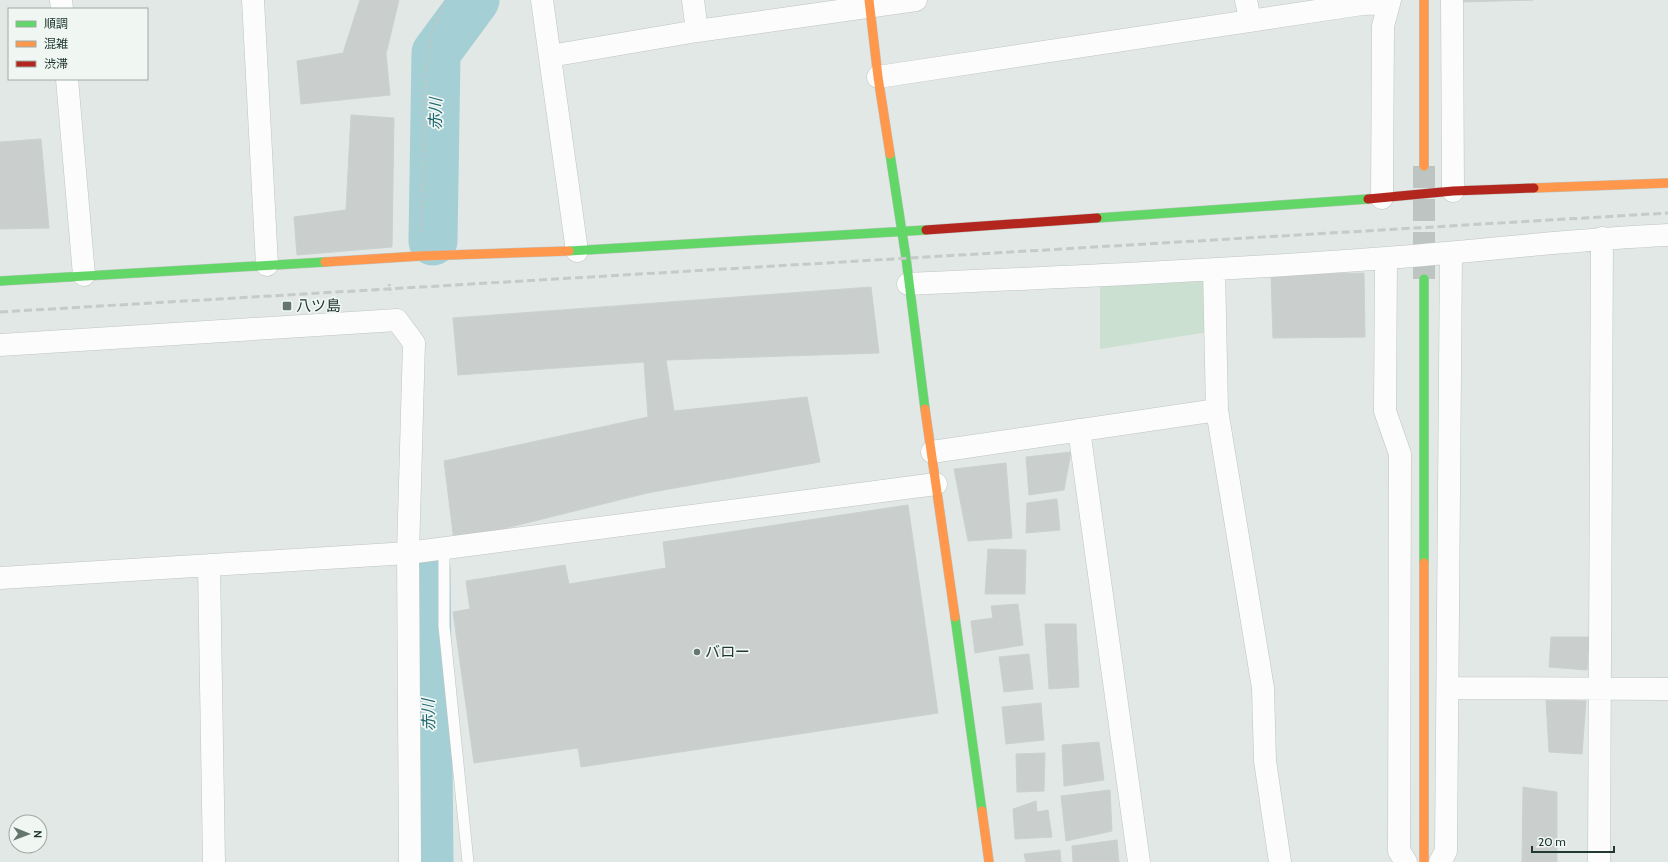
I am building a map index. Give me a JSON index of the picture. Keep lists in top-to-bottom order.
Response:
{
  "water": ["赤川"],
  "places": {
    "transit": ["八ツ島"],
    "other": ["バロー"]
  },
  "legend": ["順調", "混雑", "渋滞"],
  "scale_bar": "20 m",
  "north": "right"
}
